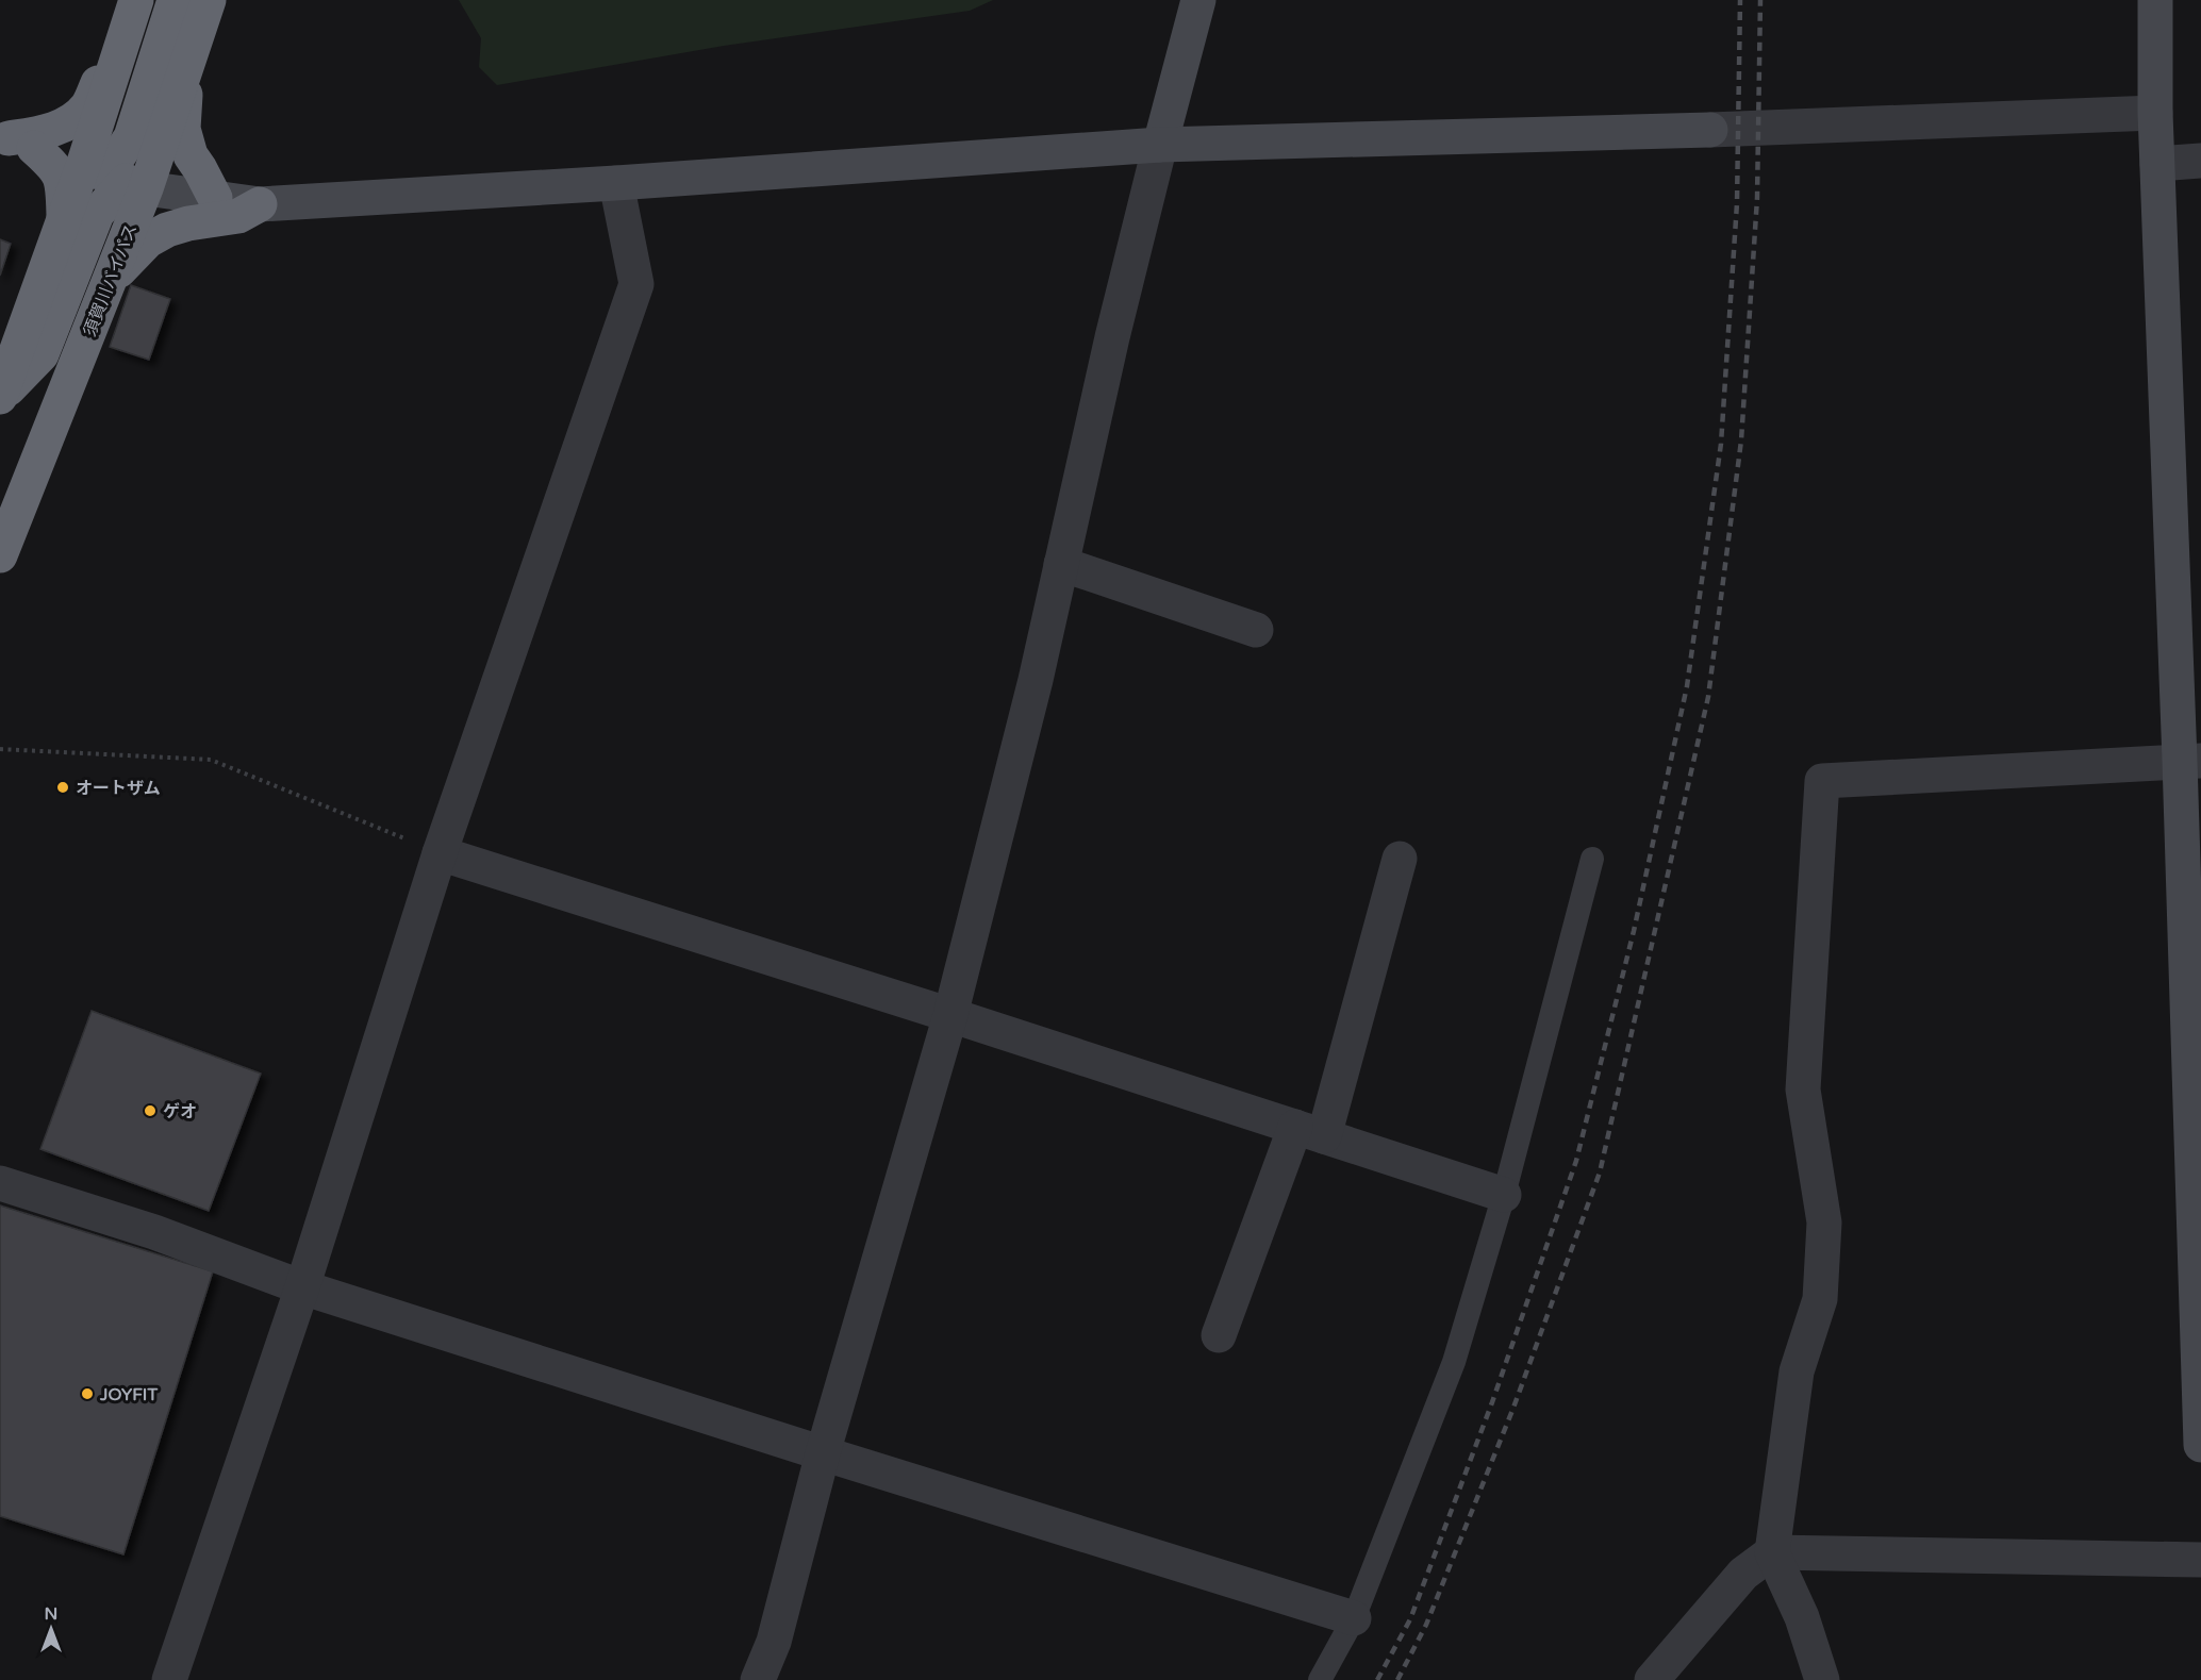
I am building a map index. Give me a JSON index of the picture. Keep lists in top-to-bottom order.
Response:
{
  "streets": {
    "highway": ["須賀川バイパス"]
  },
  "places": ["オートザム", "ゲオ", "JOYFIT"],
  "north": "top"
}
